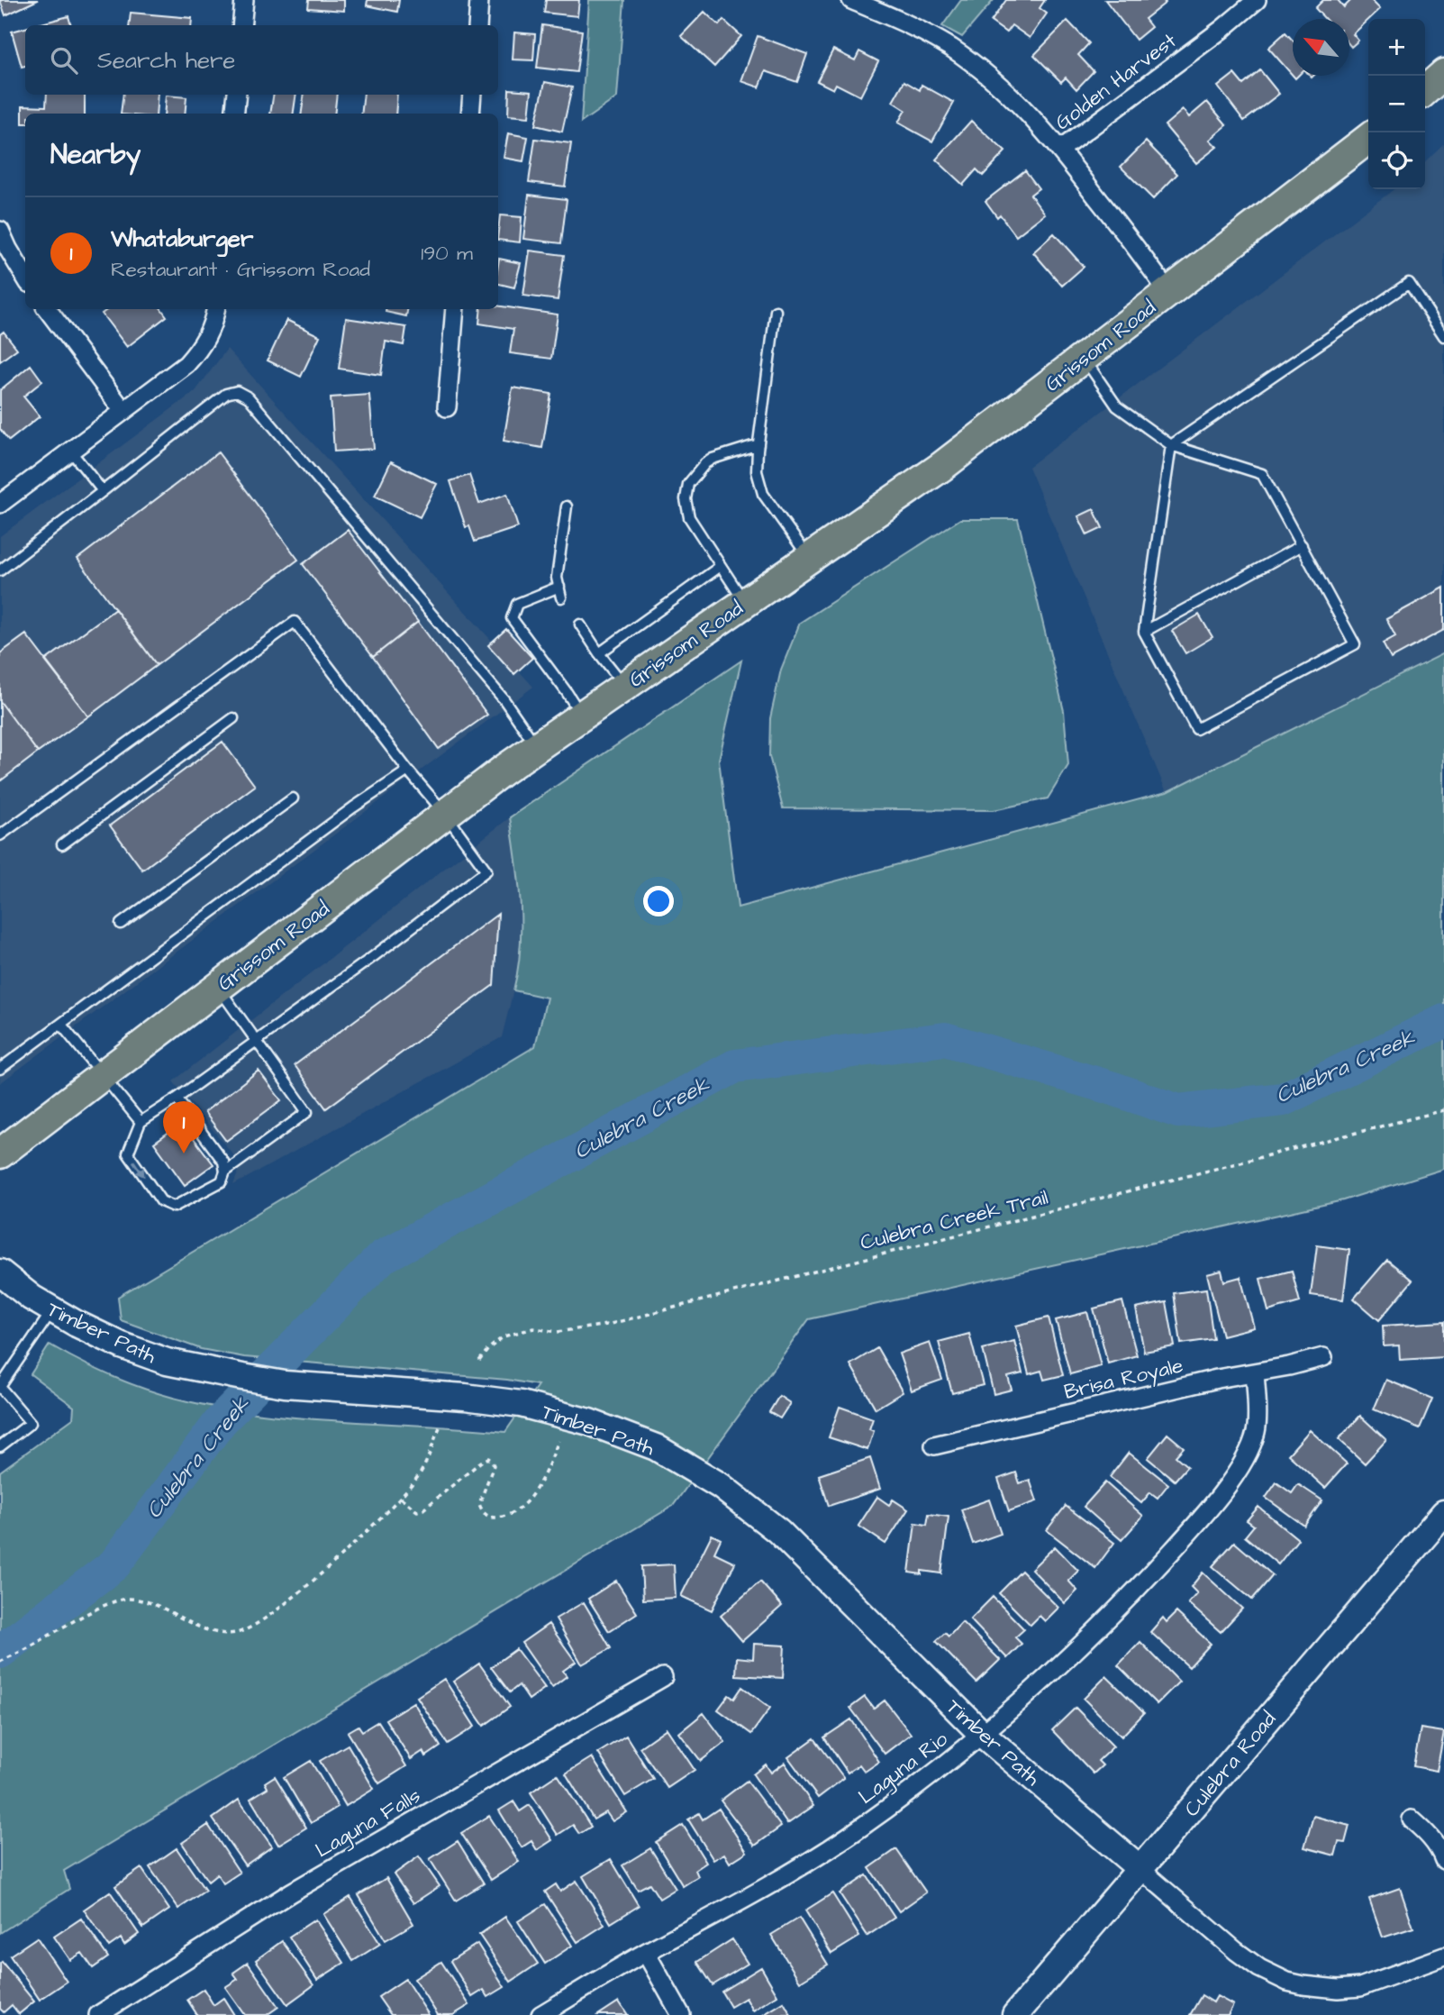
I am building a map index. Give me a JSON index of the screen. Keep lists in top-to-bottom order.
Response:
{
  "streets": {
    "main road": ["Grissom Road"],
    "street": [
      "Golden Harvest",
      "Timber Path",
      "Brisa Royale",
      "Culebra Road",
      "Laguna Rio",
      "Laguna Falls"
    ],
    "path": ["Culebra Creek Trail"]
  },
  "crossings": [
    ["Timber Path", "Culebra Road"],
    ["Timber Path", "Laguna Rio"],
    ["Brisa Royale", "Laguna Rio"]
  ],
  "water": ["Culebra Creek"],
  "north": "top left",
  "page": {
    "map_buttons": ["+", "−"],
    "search": "Search here",
    "heading": "Nearby",
    "list": [
      {
        "mark": "1",
        "name": "Whataburger",
        "note": "Restaurant · Grissom Road",
        "value": "190 m"
      }
    ],
    "pins": "1"
  }
}
